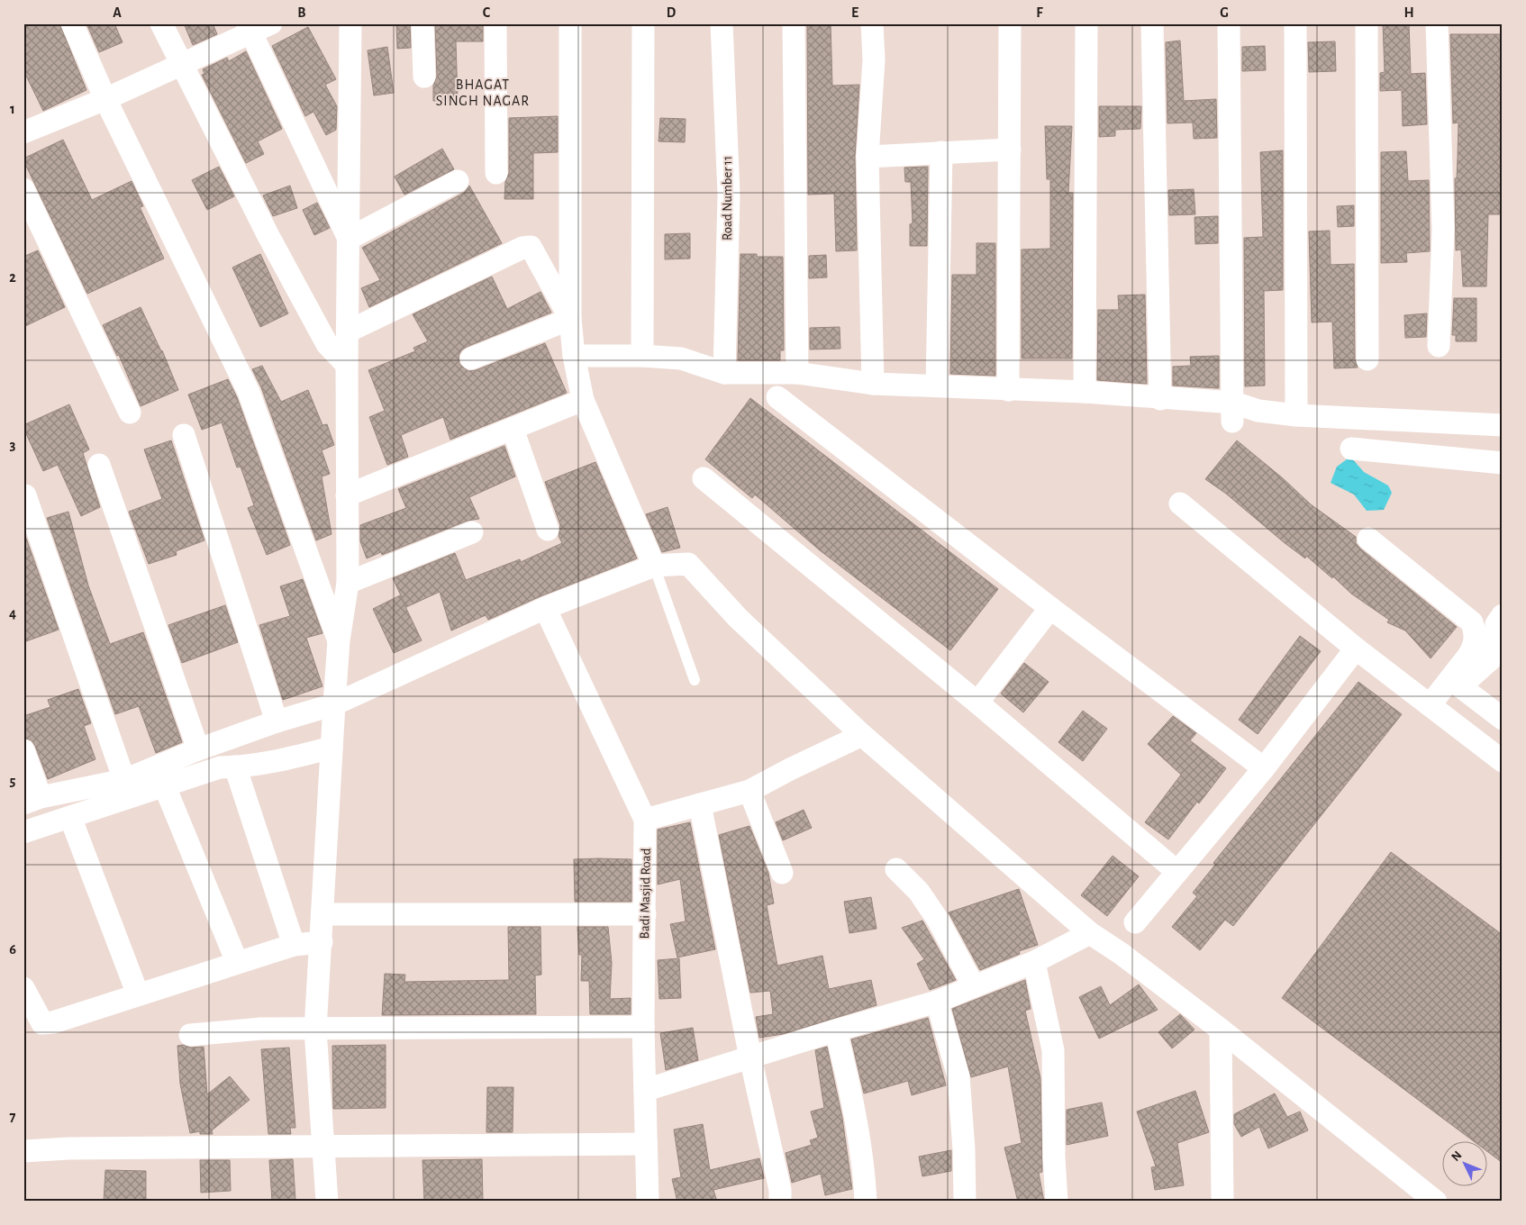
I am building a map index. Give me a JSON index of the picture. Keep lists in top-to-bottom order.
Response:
{
  "streets": {
    "street": ["Road Number 11", "Badi Masjid Road"]
  },
  "districts": ["BHAGAT SINGH NAGAR"],
  "north": "top left",
  "grid": {
    "columns": [
      "A",
      "B",
      "C",
      "D",
      "E",
      "F",
      "G",
      "H"
    ],
    "rows": [
      "1",
      "2",
      "3",
      "4",
      "5",
      "6",
      "7"
    ]
  }
}
